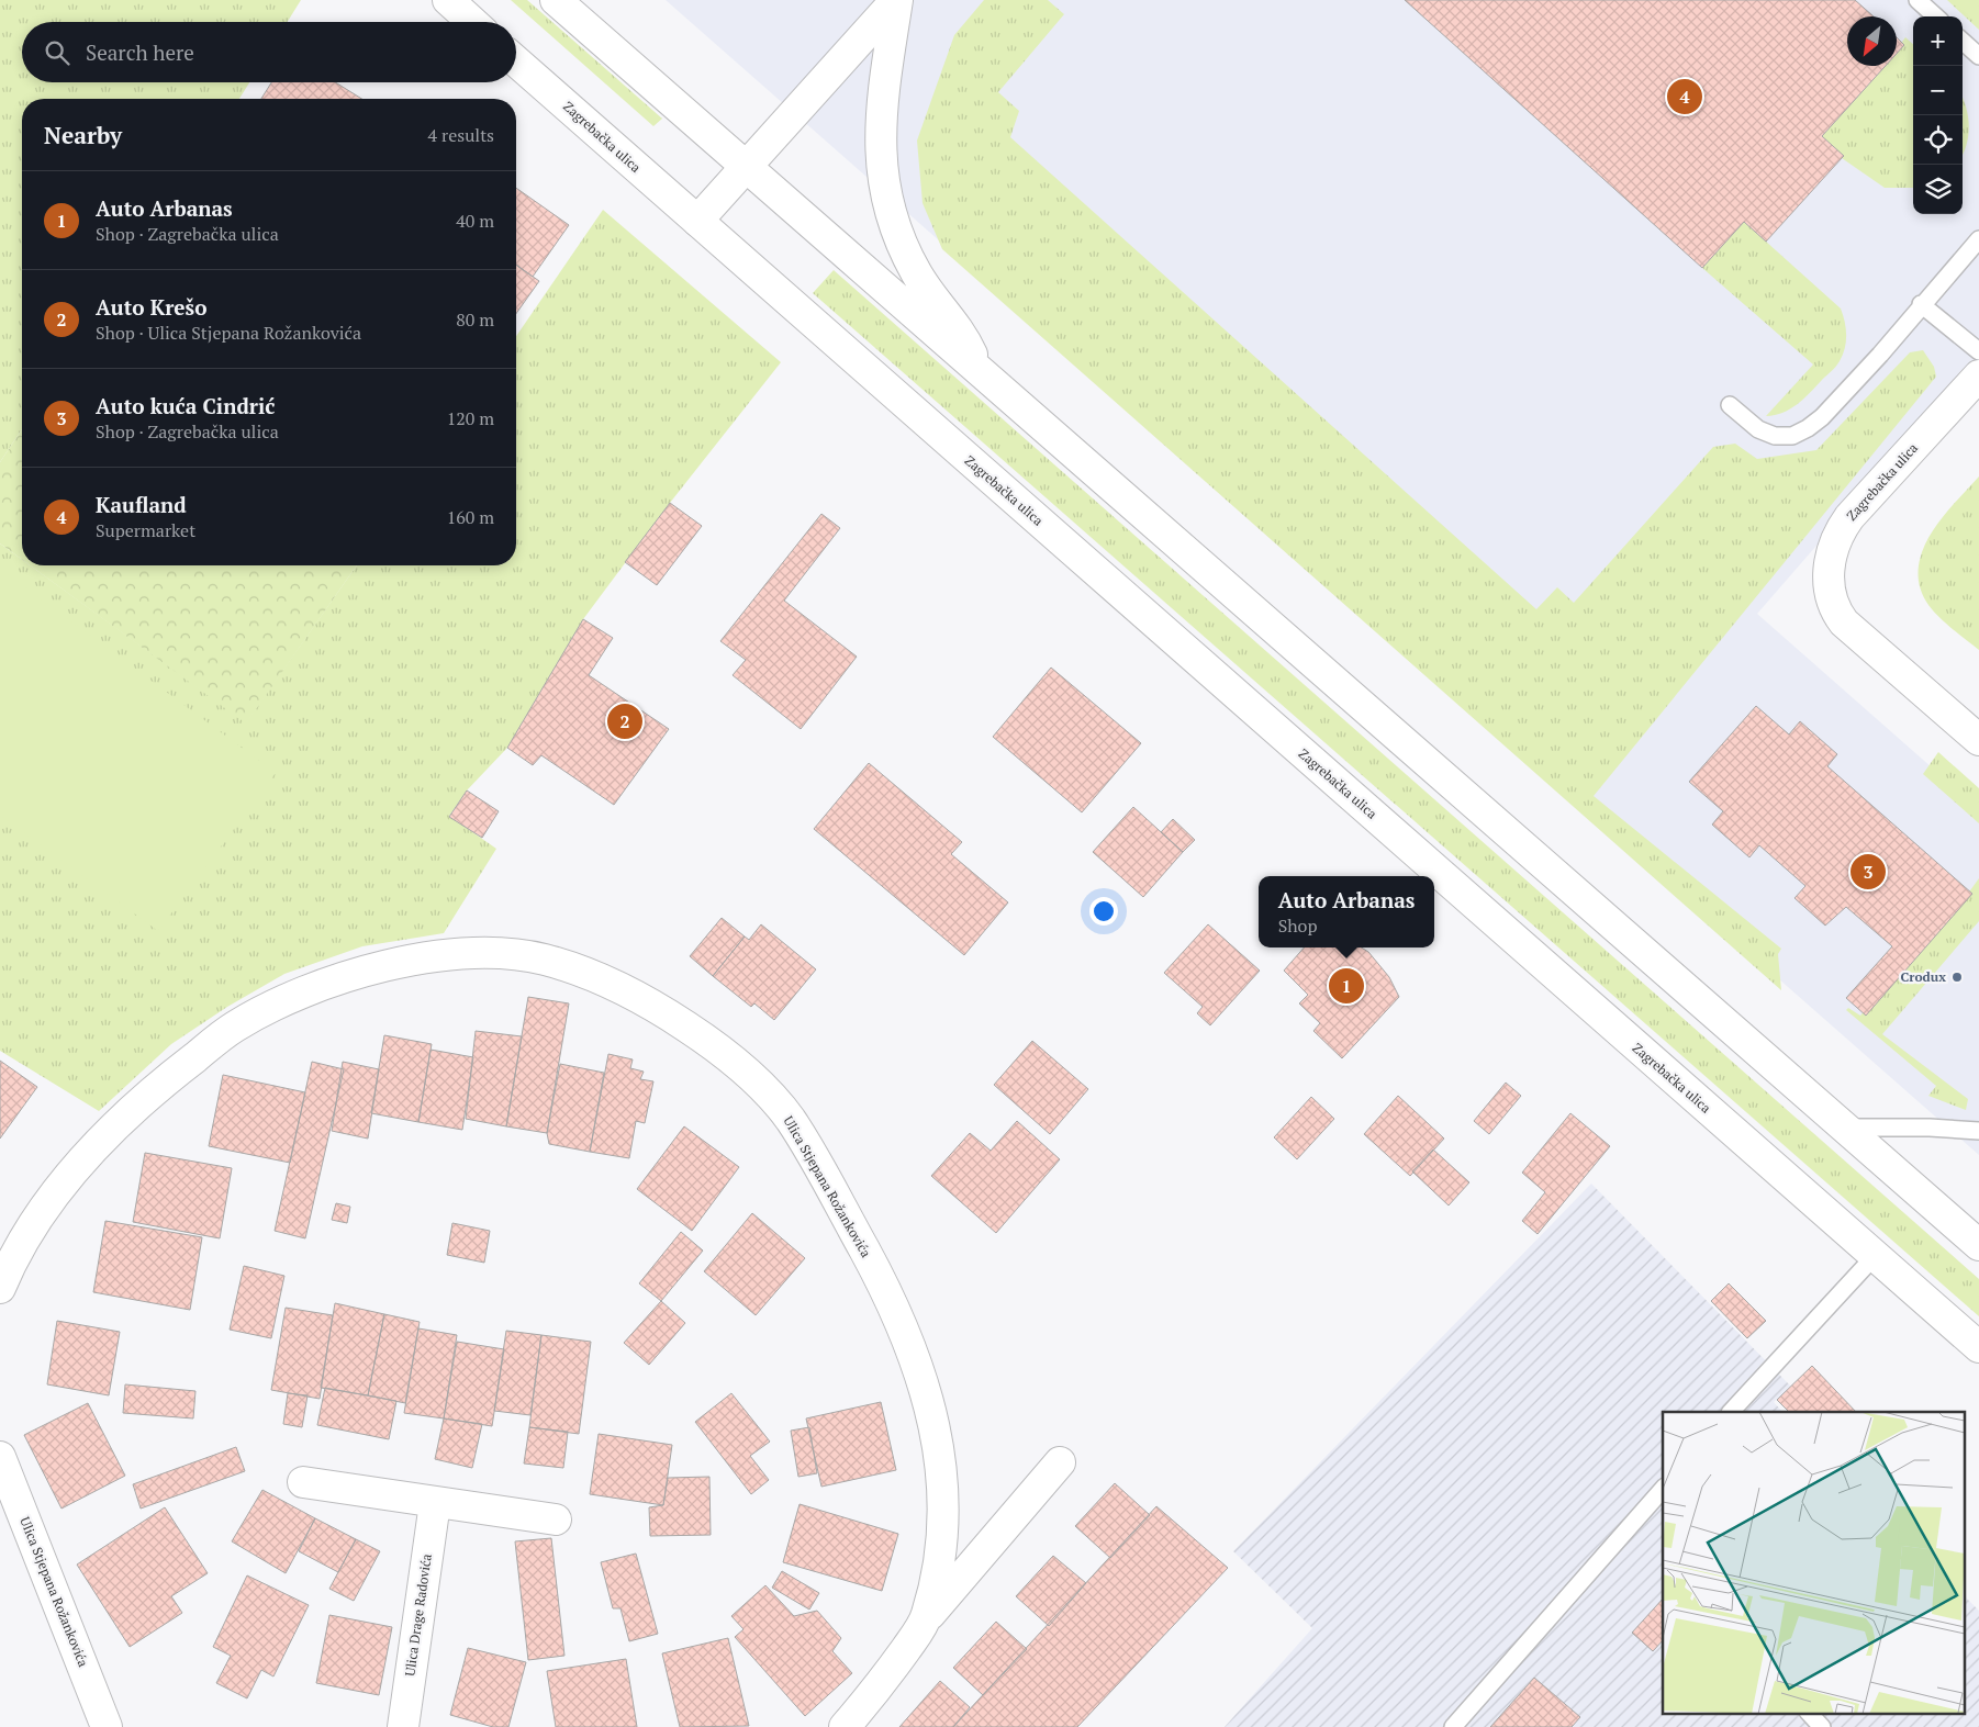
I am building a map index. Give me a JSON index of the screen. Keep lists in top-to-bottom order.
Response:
{
  "streets": {
    "main road": ["Zagrebačka ulica", "Ulica Stjepana Rožankovića", "Ulica Drage Radovića"]
  },
  "places": ["Crodux"],
  "north": "bottom left",
  "page": {
    "map_buttons": ["+", "−"],
    "search": "Search here",
    "pins": [
      "4",
      "2",
      "3",
      "1"
    ],
    "heading": ["Nearby", "4 results"],
    "list": [
      {
        "mark": "1",
        "name": "Auto Arbanas",
        "note": "Shop · Zagrebačka ulica",
        "value": "40 m"
      },
      {
        "mark": "2",
        "name": "Auto Krešo",
        "note": "Shop · Ulica Stjepana Rožankovića",
        "value": "80 m"
      },
      {
        "mark": "3",
        "name": "Auto kuća Cindrić",
        "note": "Shop · Zagrebačka ulica",
        "value": "120 m"
      },
      {
        "mark": "4",
        "name": "Kaufland",
        "note": "Supermarket",
        "value": "160 m"
      }
    ],
    "popup": ["Auto Arbanas", "Shop"]
  }
}
